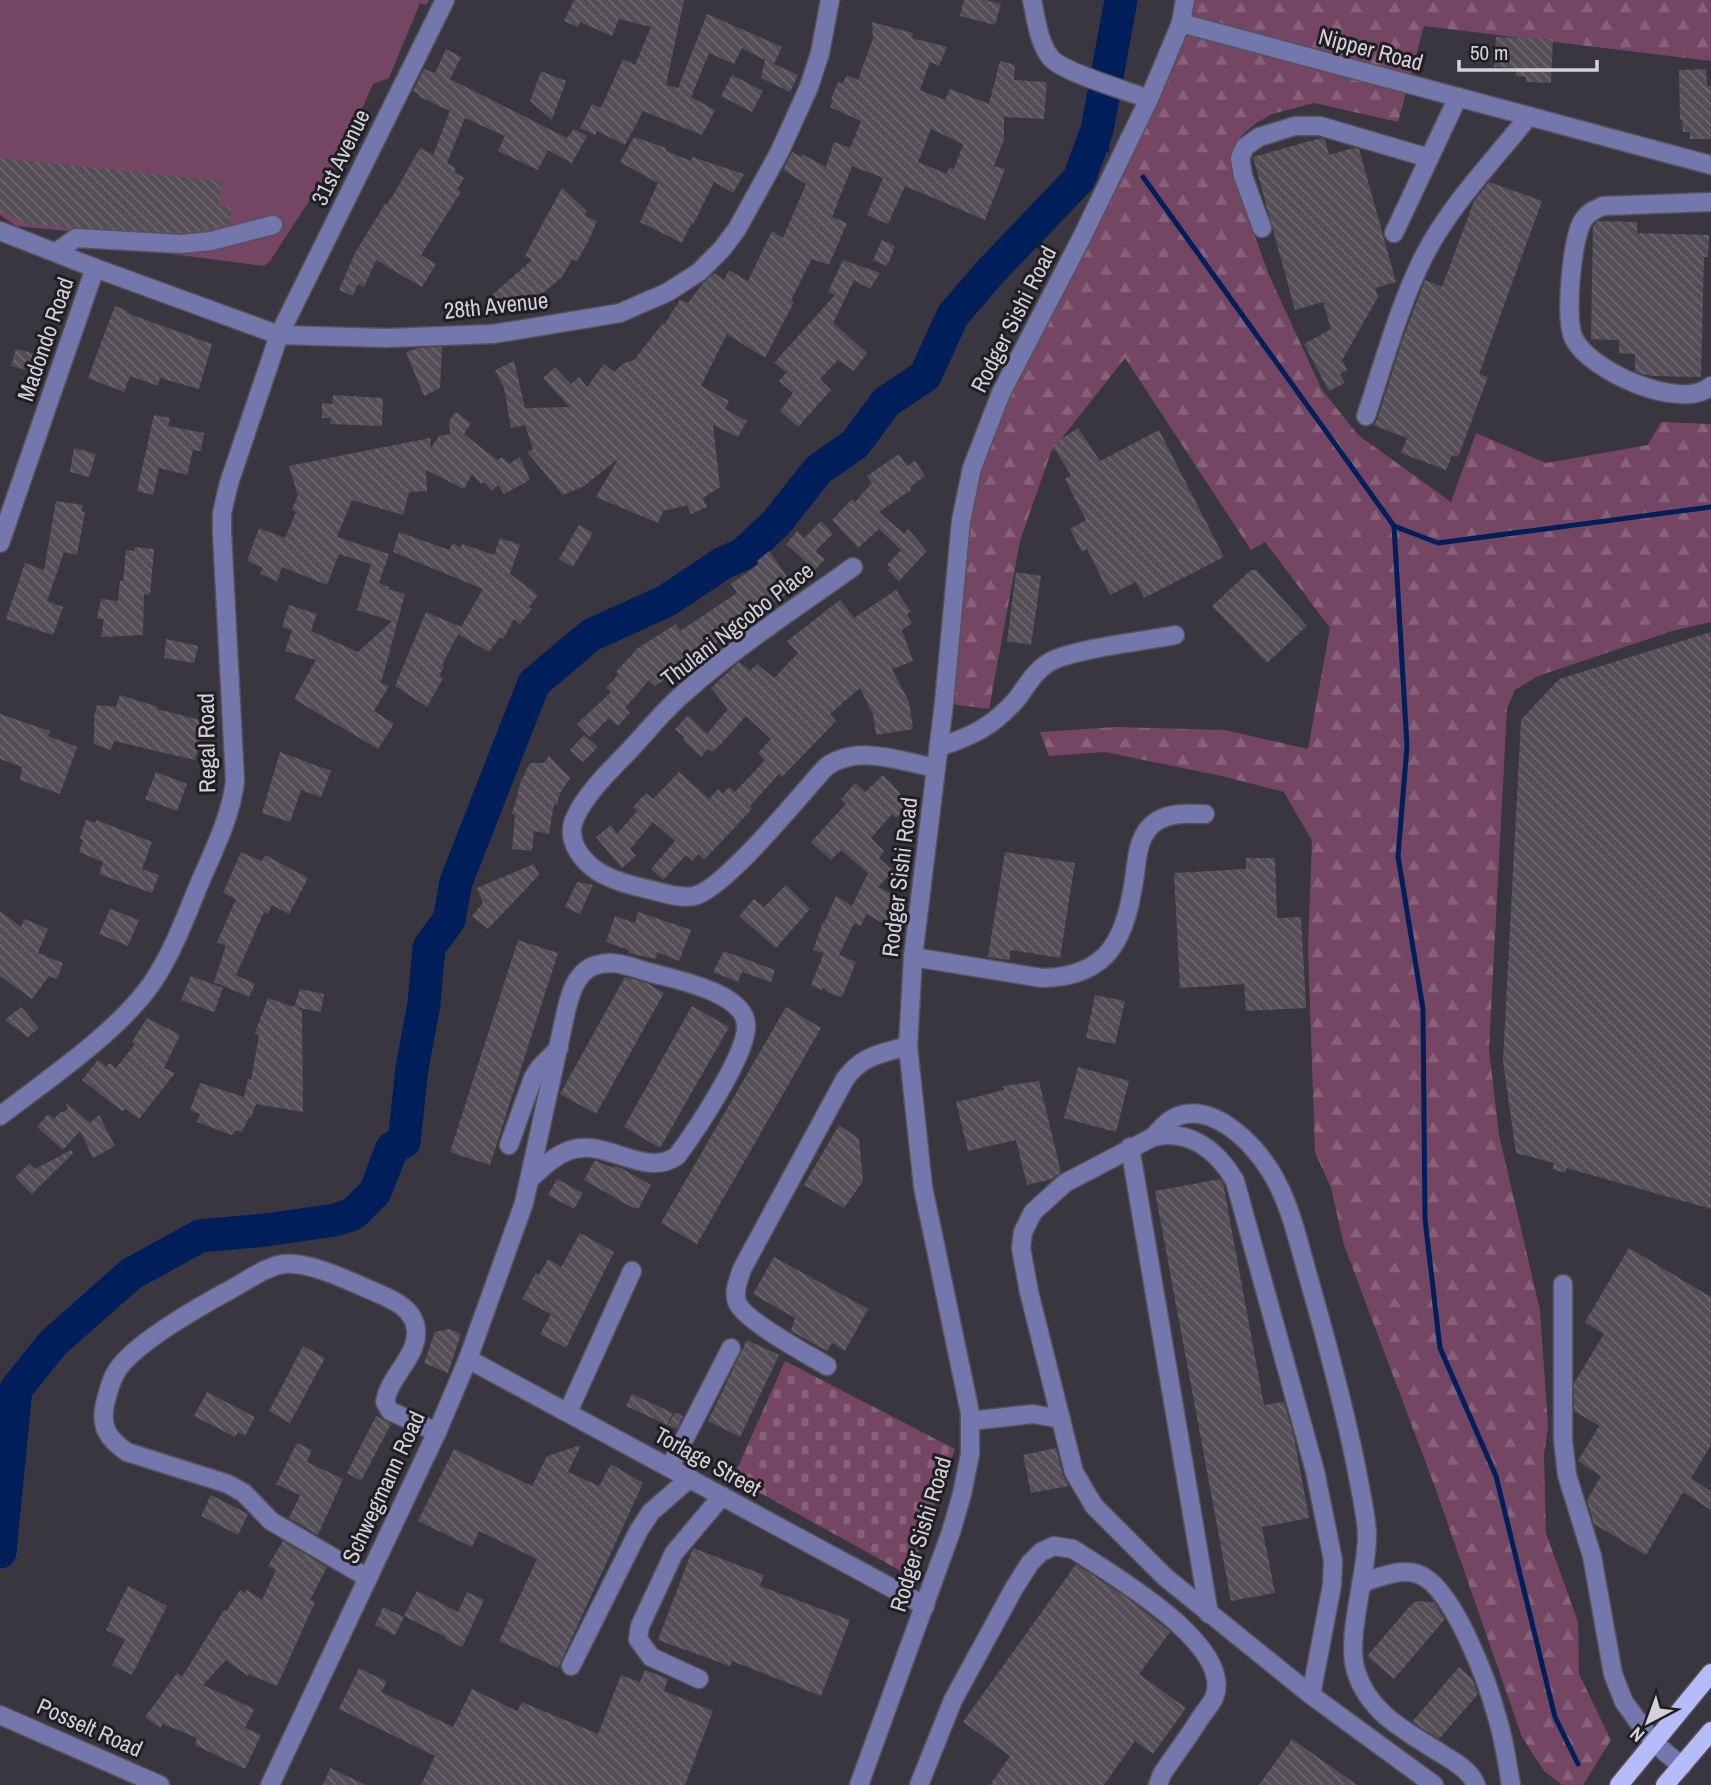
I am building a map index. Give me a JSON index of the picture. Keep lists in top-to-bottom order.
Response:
{
  "streets": {
    "street": [
      "Nipper Road",
      "31st Avenue",
      "28th Avenue",
      "Rodger Sishi Road",
      "Madondo Road",
      "Thulani Ngcobo Place",
      "Regal Road",
      "Torlage Street",
      "Schwegmann Road",
      "Posselt Road"
    ]
  },
  "crossings": [
    ["Nipper Road", "Rodger Sishi Road"],
    ["31st Avenue", "28th Avenue"],
    ["31st Avenue", "Regal Road"],
    ["28th Avenue", "Madondo Road"],
    ["28th Avenue", "Regal Road"],
    ["Rodger Sishi Road", "Thulani Ngcobo Place"],
    ["Rodger Sishi Road", "Torlage Street"],
    ["Torlage Street", "Schwegmann Road"]
  ],
  "scale_bar": "50 m",
  "north": "bottom left"
}
